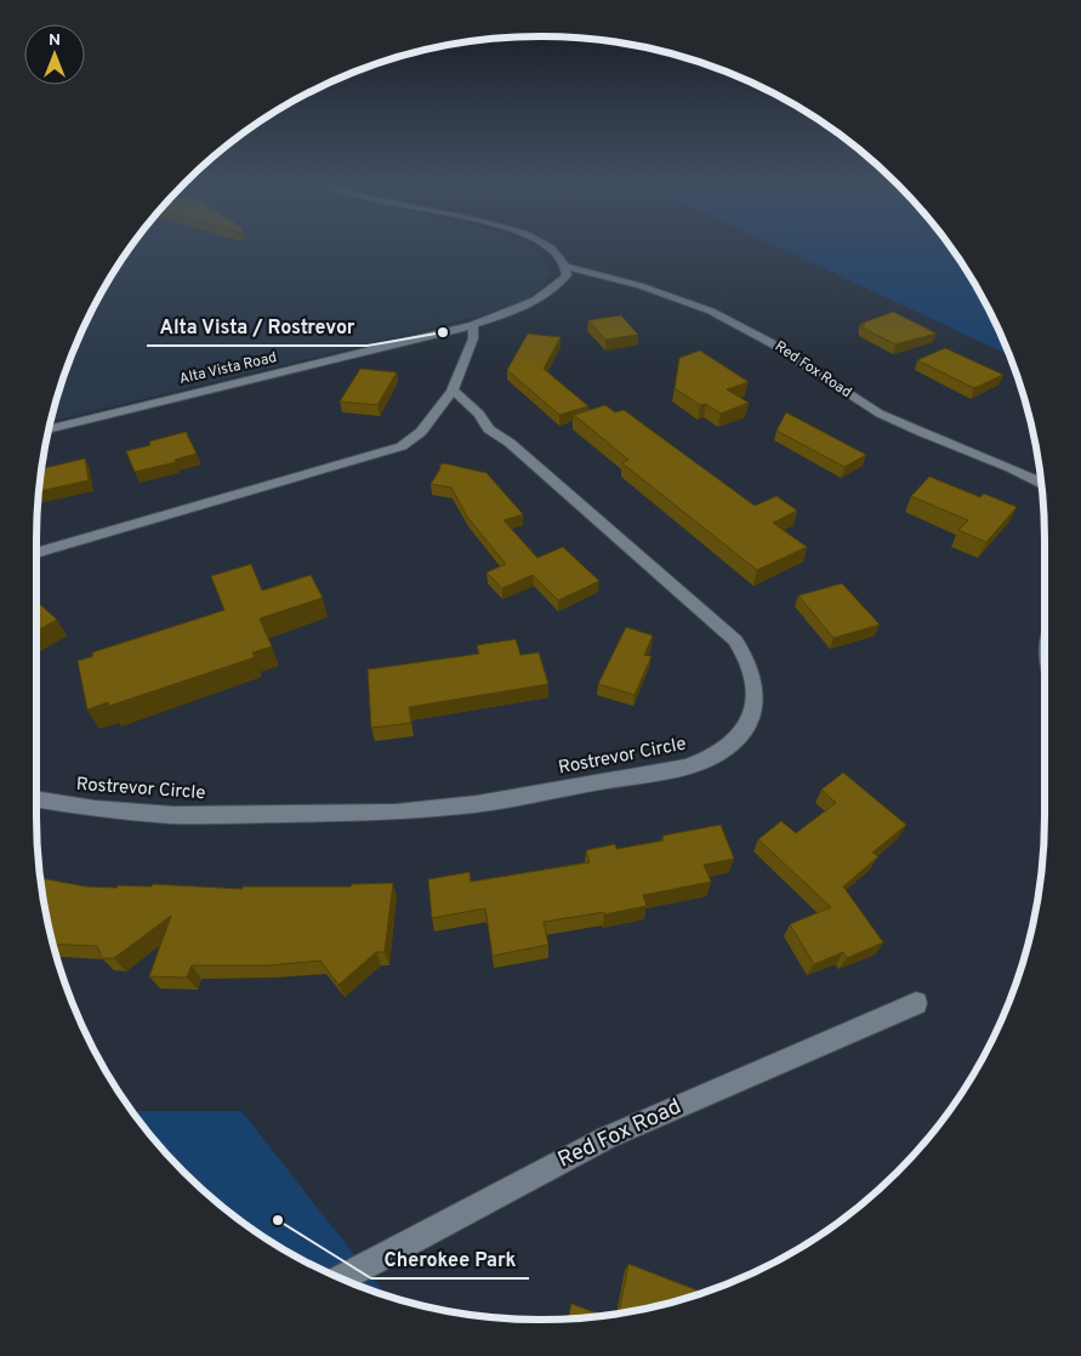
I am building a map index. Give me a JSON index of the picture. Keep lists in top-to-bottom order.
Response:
{
  "streets": {
    "street": ["Alta Vista Road", "Red Fox Road", "Rostrevor Circle"]
  },
  "crossings": [
    ["Alta Vista Road", "Red Fox Road"]
  ],
  "places": ["Alta Vista / Rostrevor", "Cherokee Park"],
  "north": "top"
}
